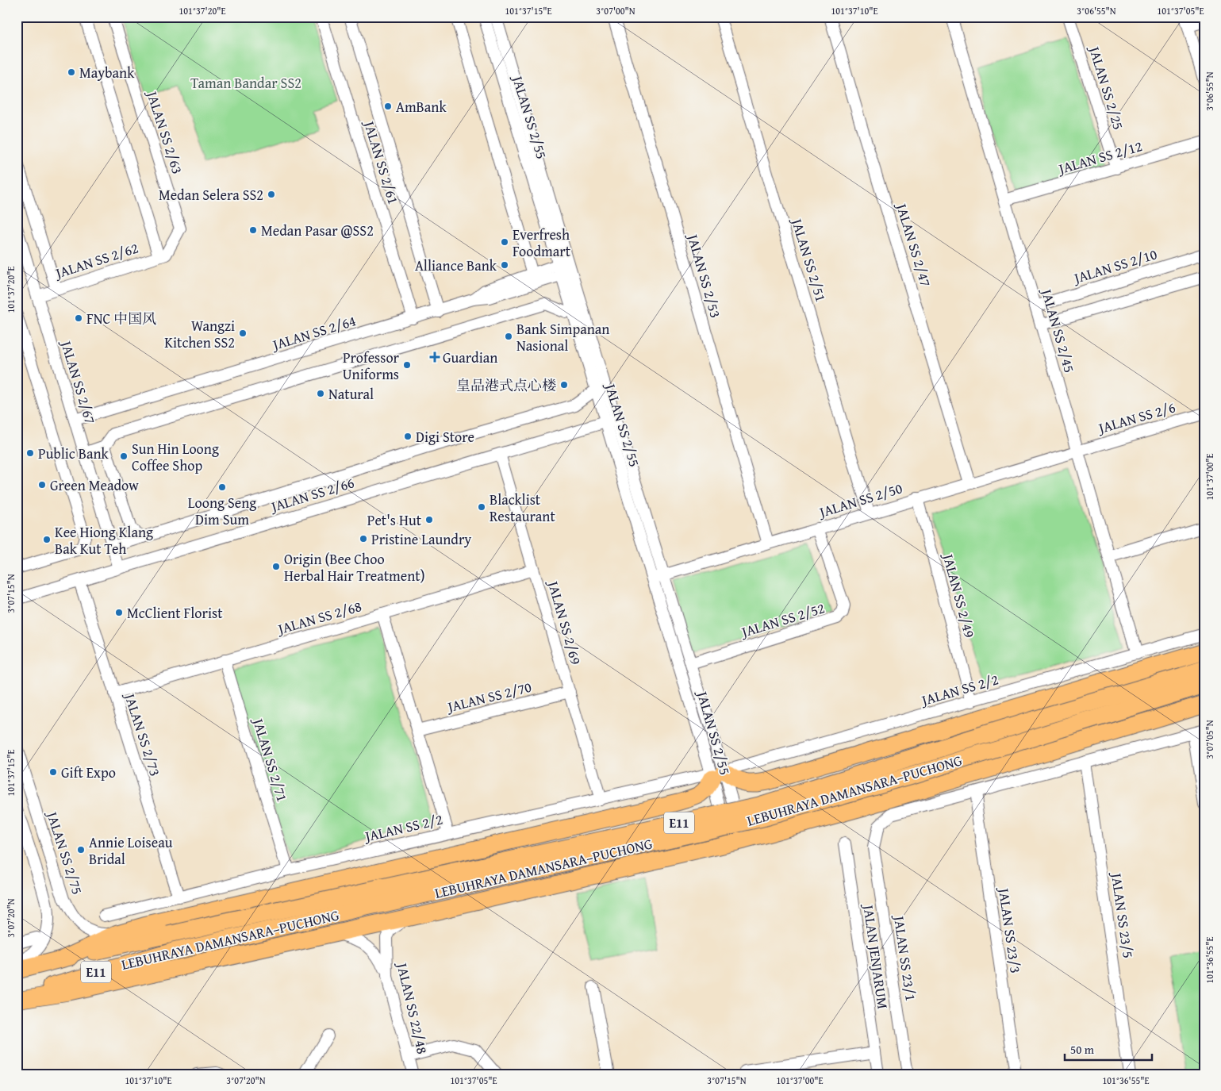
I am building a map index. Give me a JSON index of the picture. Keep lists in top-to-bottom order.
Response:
{
  "streets": {
    "highway": ["LEBUHRAYA DAMANSARA–PUCHONG", "E11"],
    "street": [
      "JALAN SS 2/25",
      "JALAN SS 2/55",
      "JALAN SS 2/63",
      "JALAN SS 2/12",
      "JALAN SS 2/61",
      "JALAN SS 2/47",
      "JALAN SS 2/62",
      "JALAN SS 2/51",
      "JALAN SS 2/10",
      "JALAN SS 2/53",
      "JALAN SS 2/45",
      "JALAN SS 2/64",
      "JALAN SS 2/67",
      "JALAN SS 2/6",
      "JALAN SS 2/66",
      "JALAN SS 2/50",
      "JALAN SS 2/49",
      "JALAN SS 2/68",
      "JALAN SS 2/52",
      "JALAN SS 2/69",
      "JALAN SS 2/2",
      "JALAN SS 2/70",
      "JALAN SS 2/73",
      "JALAN SS 2/71",
      "JALAN SS 2/75",
      "JALAN SS 23/5",
      "JALAN SS 23/3",
      "JALAN JENJARUM",
      "JALAN SS 23/1",
      "JALAN SS 22/48"
    ]
  },
  "crossings": [
    ["JALAN SS 2/25", "JALAN SS 2/12"],
    ["JALAN SS 2/55", "JALAN SS 2/64"],
    ["JALAN SS 2/55", "JALAN SS 2/66"],
    ["JALAN SS 2/55", "JALAN SS 2/50"],
    ["JALAN SS 2/55", "JALAN SS 2/52"],
    ["JALAN SS 2/55", "JALAN SS 2/2"],
    ["JALAN SS 2/63", "JALAN SS 2/62"],
    ["JALAN SS 2/12", "JALAN SS 2/45"],
    ["JALAN SS 2/61", "JALAN SS 2/64"],
    ["JALAN SS 2/47", "JALAN SS 2/50"],
    ["JALAN SS 2/62", "JALAN SS 2/67"],
    ["JALAN SS 2/51", "JALAN SS 2/50"],
    ["JALAN SS 2/10", "JALAN SS 2/45"],
    ["JALAN SS 2/53", "JALAN SS 2/50"],
    ["JALAN SS 2/45", "JALAN SS 2/6"],
    ["JALAN SS 2/45", "JALAN SS 2/50"],
    ["JALAN SS 2/45", "JALAN SS 2/2"],
    ["JALAN SS 2/64", "JALAN SS 2/67"],
    ["JALAN SS 2/67", "JALAN SS 2/66"],
    ["JALAN SS 2/6", "JALAN SS 2/50"],
    ["JALAN SS 2/66", "JALAN SS 2/69"],
    ["JALAN SS 2/66", "JALAN SS 2/73"],
    ["JALAN SS 2/50", "JALAN SS 2/49"],
    ["JALAN SS 2/50", "JALAN SS 2/52"],
    ["JALAN SS 2/49", "JALAN SS 2/2"],
    ["JALAN SS 2/68", "JALAN SS 2/69"],
    ["JALAN SS 2/68", "JALAN SS 2/73"],
    ["JALAN SS 2/68", "JALAN SS 2/71"],
    ["JALAN SS 2/69", "JALAN SS 2/2"],
    ["JALAN SS 2/69", "JALAN SS 2/70"],
    ["JALAN SS 2/2", "JALAN SS 2/73"],
    ["JALAN SS 2/2", "JALAN SS 2/71"],
    ["JALAN SS 23/3", "JALAN SS 23/1"]
  ],
  "parks": ["Taman Bandar SS2"],
  "places": {
    "other": [
      "Maybank",
      "AmBank",
      "Medan Selera SS2",
      "Medan Pasar @SS2",
      "Everfresh Foodmart",
      "Alliance Bank",
      "FNC 中国风",
      "Wangzi Kitchen SS2",
      "Bank Simpanan Nasional",
      "Professor Uniforms",
      "皇品港式点心楼",
      "Natural",
      "Digi Store",
      "Public Bank",
      "Sun Hin Loong Coffee Shop",
      "Green Meadow",
      "Loong Seng Dim Sum",
      "Blacklist Restaurant",
      "Pet's Hut",
      "Pristine Laundry",
      "Kee Hiong Klang Bak Kut Teh",
      "Origin (Bee Choo Herbal Hair Treatment)",
      "McClient Florist",
      "Gift Expo",
      "Annie Loiseau Bridal"
    ],
    "health": ["Guardian"]
  },
  "scale_bar": "50 m",
  "coordinates": [
    "101°37'20\"E",
    "101°37'15\"E",
    "3°07'00\"N",
    "101°37'10\"E",
    "3°06'55\"N",
    "101°37'05\"E",
    "101°37'00\"E",
    "3°07'15\"N",
    "3°07'05\"N",
    "3°07'20\"N",
    "101°36'55\"E"
  ]
}
